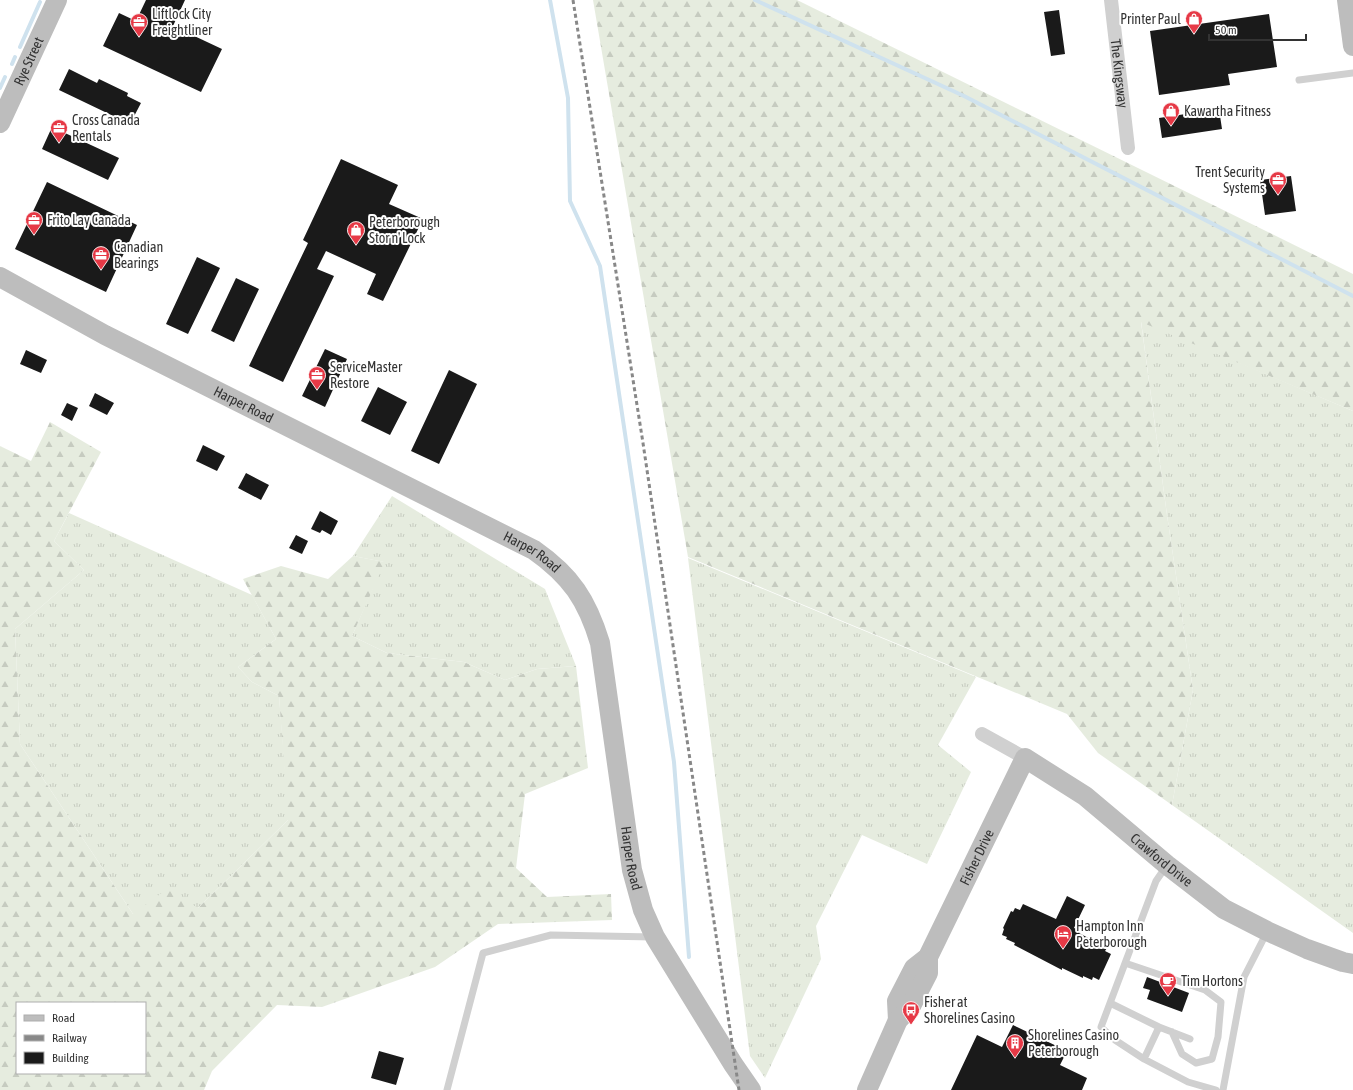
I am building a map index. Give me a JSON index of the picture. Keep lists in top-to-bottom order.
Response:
{
  "streets": {
    "street": [
      "Rye Street",
      "The Kingsway",
      "Harper Road",
      "Fisher Drive",
      "Crawford Drive"
    ]
  },
  "crossings": [
    ["Fisher Drive", "Crawford Drive"]
  ],
  "places": {
    "shop": ["Printer Paul", "Kawartha Fitness", "Peterborough Stor n' Lock"],
    "office": [
      "Liftlock City Freightliner",
      "Cross Canada Rentals",
      "Trent Security Systems",
      "Frito Lay Canada",
      "Canadian Bearings",
      "ServiceMaster Restore"
    ],
    "hotel": ["Hampton Inn Peterborough"],
    "cafe": ["Tim Hortons"],
    "bus stop": ["Fisher at Shorelines Casino"],
    "building": ["Shorelines Casino Peterborough"]
  },
  "legend": ["Road", "Railway", "Building"],
  "scale_bar": "50 m"
}
